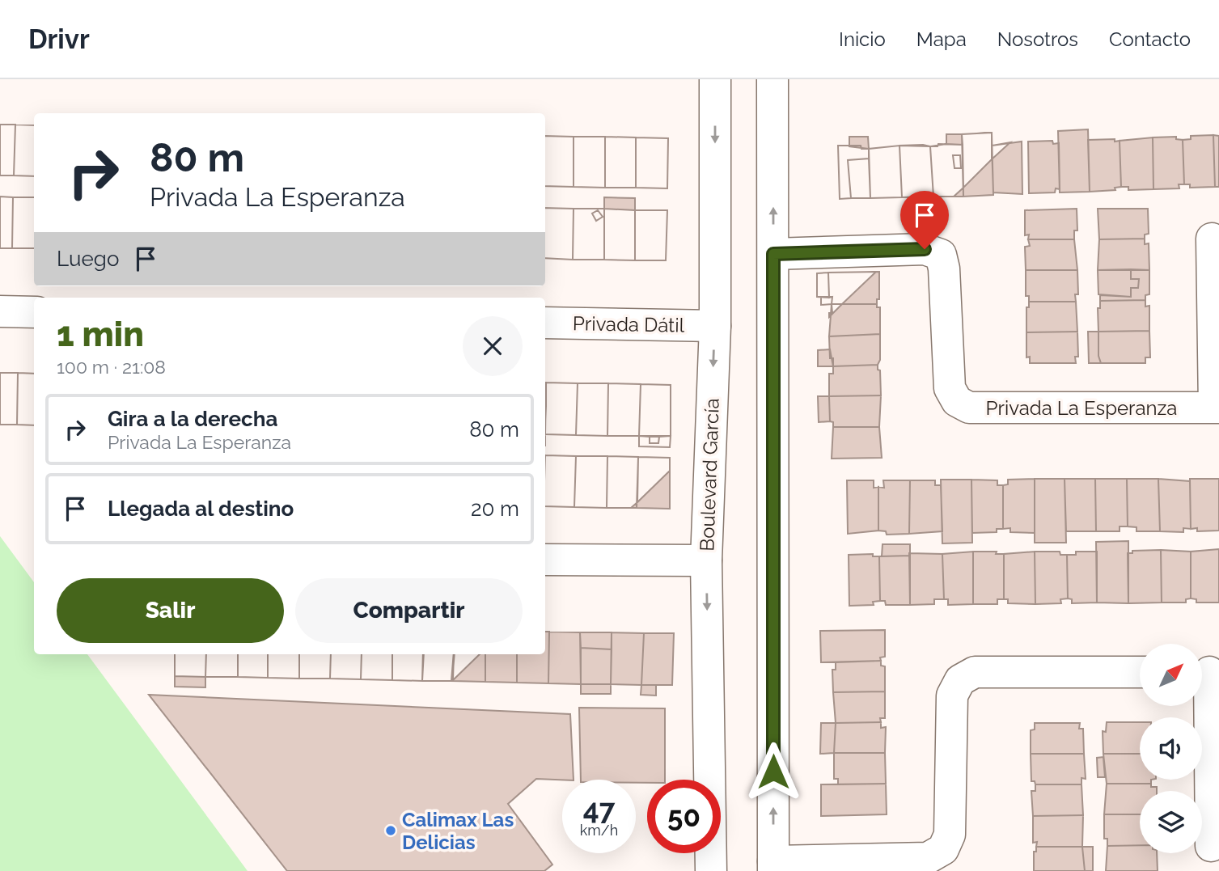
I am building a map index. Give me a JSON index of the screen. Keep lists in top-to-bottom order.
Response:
{
  "streets": {
    "street": ["Privada Dátil", "Privada La Esperanza", "Boulevard García"]
  },
  "crossings": [
    ["Privada Dátil", "Boulevard García"]
  ],
  "places": ["Calimax Las Delicias"],
  "north": "top right",
  "page": {
    "header": "Drivr",
    "nav": [
      "Inicio",
      "Mapa",
      "Nosotros",
      "Contacto"
    ],
    "turn": ["80 m", "Privada La Esperanza"],
    "then": "Luego",
    "heading": ["1 min", "100 m · 21:08"],
    "list": [
      {
        "name": "Gira a la derecha",
        "note": "Privada La Esperanza",
        "value": "80 m"
      },
      {
        "name": "Llegada al destino",
        "value": "20 m"
      }
    ],
    "buttons": ["Salir", "Compartir"],
    "speed": "47 km/h",
    "limit": "50"
  }
}
